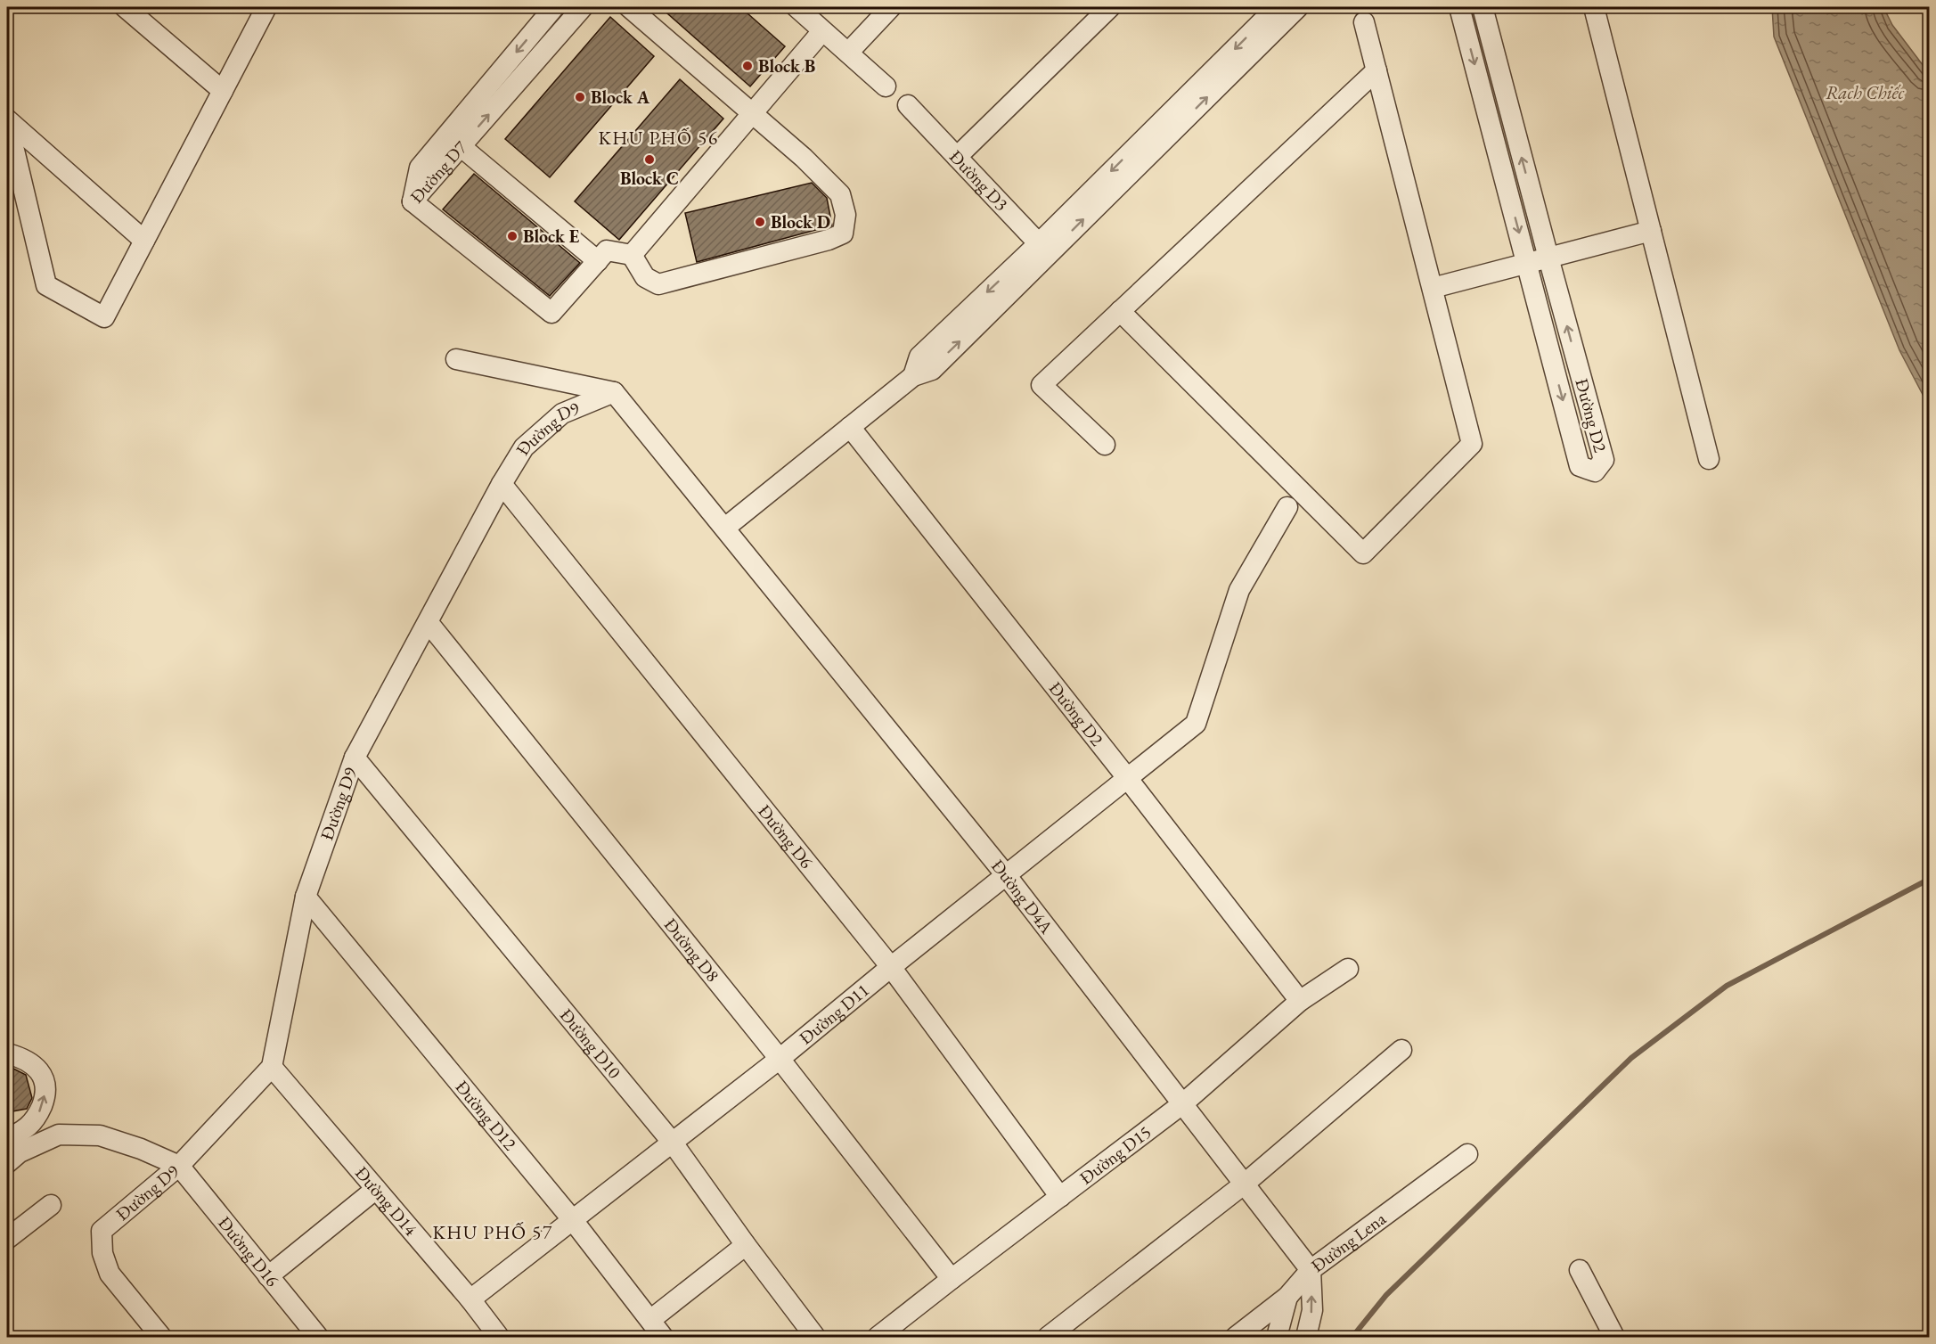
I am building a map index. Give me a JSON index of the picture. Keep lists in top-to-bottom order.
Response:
{
  "streets": {
    "street": [
      "Đường D7",
      "Đường D3",
      "Đường D2",
      "Đường D9",
      "Đường D6",
      "Đường D4A",
      "Đường D8",
      "Đường D11",
      "Đường D10",
      "Đường D12",
      "Đường D15",
      "Đường D14",
      "Đường Lena",
      "Đường D16"
    ]
  },
  "crossings": [
    ["Đường D2", "Đường D11"],
    ["Đường D2", "Đường D15"],
    ["Đường D9", "Đường D6"],
    ["Đường D9", "Đường D4A"],
    ["Đường D9", "Đường D8"],
    ["Đường D9", "Đường D10"],
    ["Đường D9", "Đường D12"],
    ["Đường D9", "Đường D14"],
    ["Đường D9", "Đường D16"],
    ["Đường D6", "Đường D11"],
    ["Đường D6", "Đường D15"],
    ["Đường D4A", "Đường D11"],
    ["Đường D4A", "Đường D15"],
    ["Đường D4A", "Đường Lena"],
    ["Đường D8", "Đường D11"],
    ["Đường D8", "Đường D15"],
    ["Đường D11", "Đường D10"],
    ["Đường D11", "Đường D12"],
    ["Đường D11", "Đường D14"]
  ],
  "districts": ["KHU PHỐ 56", "KHU PHỐ 57"],
  "water": ["Rạch Chiếc"],
  "places": [
    "Block B",
    "Block A",
    "Block C",
    "Block D",
    "Block E"
  ]
}
